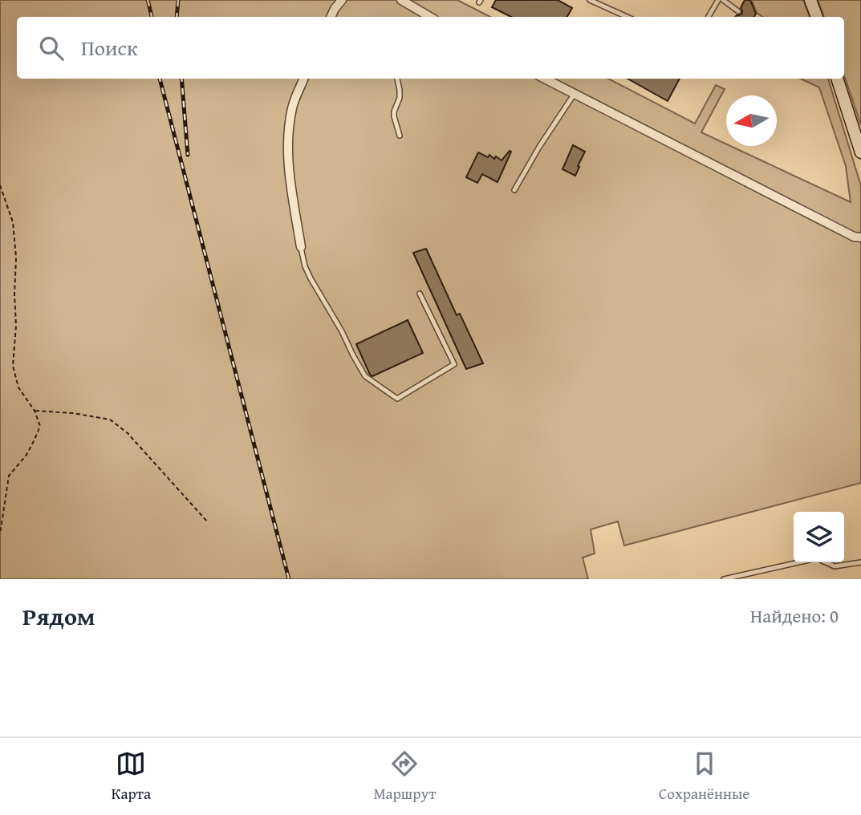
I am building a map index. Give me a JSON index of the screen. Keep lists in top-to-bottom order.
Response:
{
  "north": "left",
  "page": {
    "search": "Поиск",
    "heading": ["Рядом", "Найдено: 0"],
    "nav": ["Карта", "Маршрут", "Сохранённые"]
  }
}
